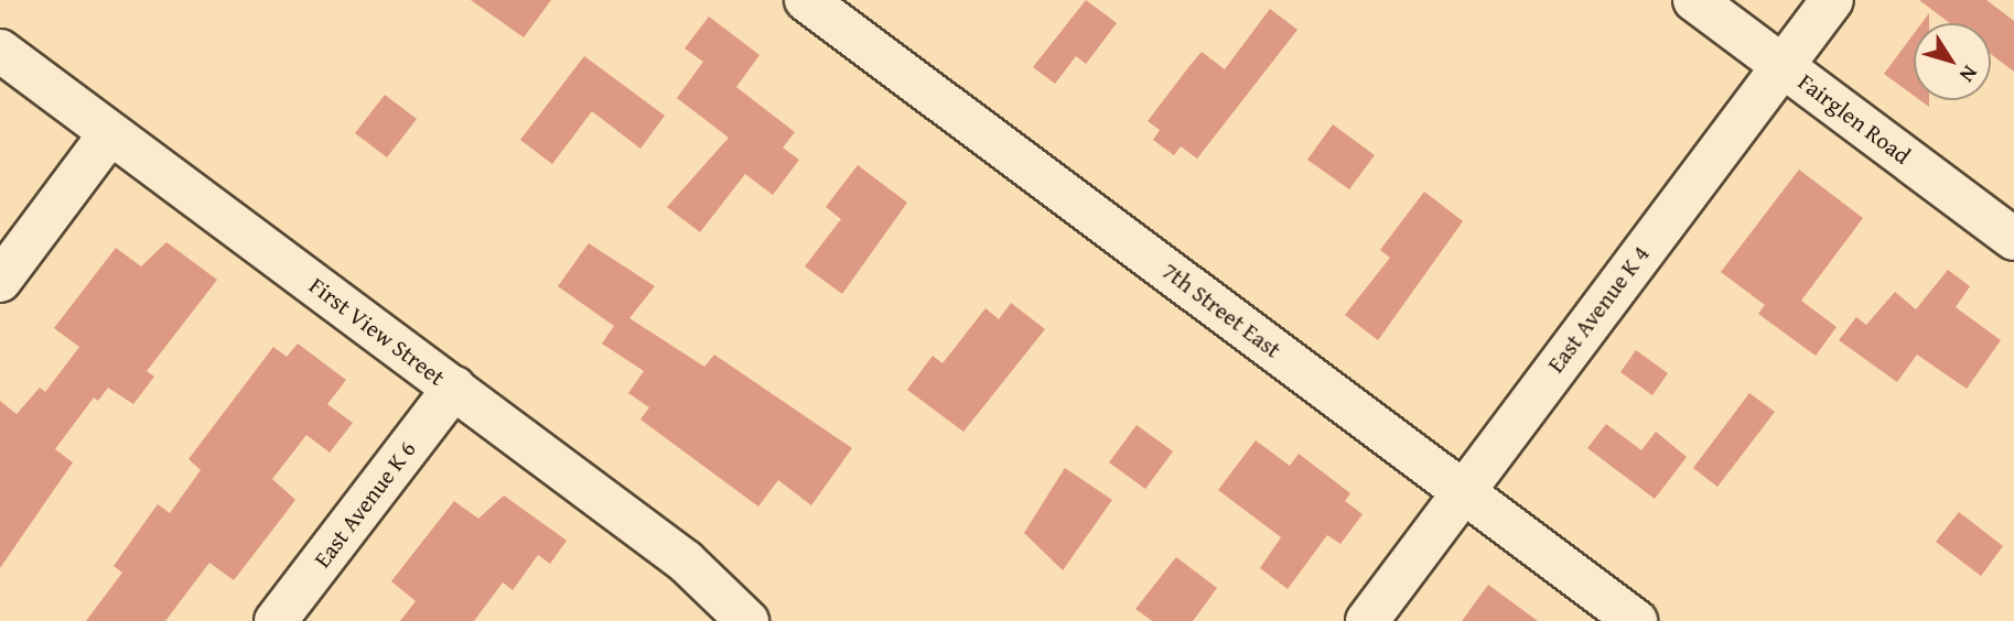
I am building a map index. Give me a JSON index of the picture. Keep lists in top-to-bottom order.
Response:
{
  "streets": {
    "street": [
      "Fairglen Road",
      "East Avenue K 4",
      "7th Street East",
      "First View Street",
      "East Avenue K 6"
    ]
  },
  "crossings": [
    ["Fairglen Road", "East Avenue K 4"],
    ["East Avenue K 4", "7th Street East"],
    ["First View Street", "East Avenue K 6"]
  ],
  "north": "bottom right"
}
